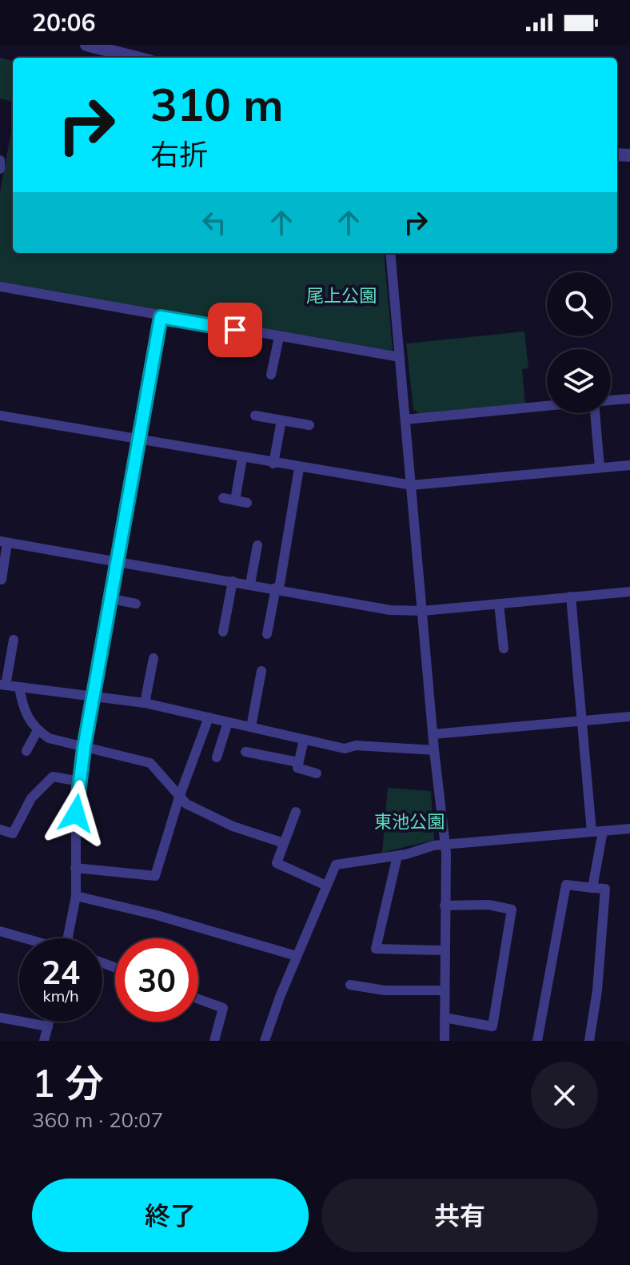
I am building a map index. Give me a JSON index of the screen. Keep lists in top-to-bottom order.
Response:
{
  "parks": ["尾上公園", "東池公園"],
  "page": {
    "status": "20:06",
    "turn": ["310 m", "右折"],
    "speed": "24 km/h",
    "limit": "30",
    "heading": ["1 分", "360 m · 20:07"],
    "buttons": ["終了", "共有"]
  }
}
